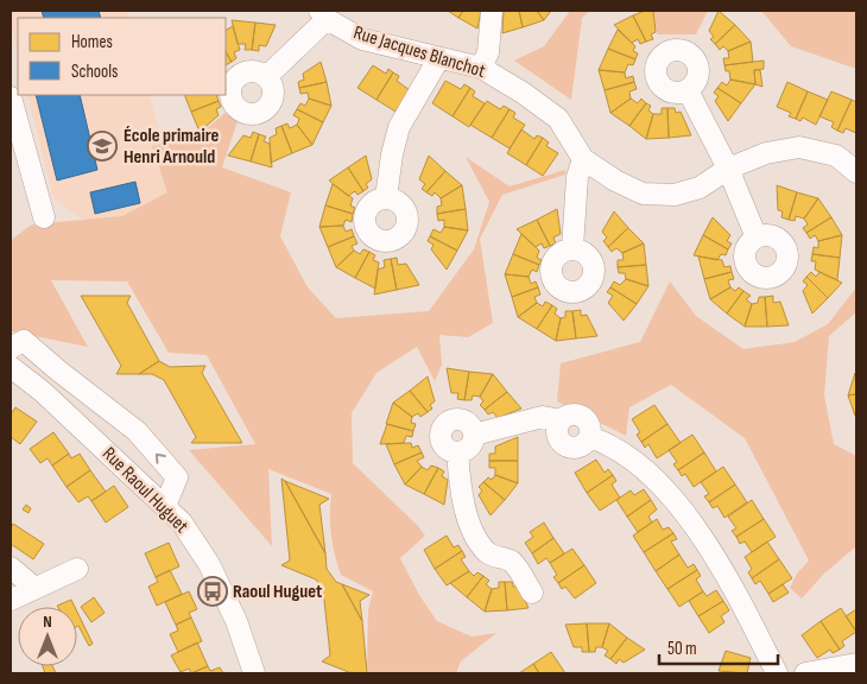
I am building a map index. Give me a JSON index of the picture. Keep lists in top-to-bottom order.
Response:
{
  "streets": {
    "street": ["Rue Jacques Blanchot", "Rue Raoul Huguet"]
  },
  "places": {
    "school or university": ["École primaire Henri Arnould"],
    "bus stop": ["Raoul Huguet"]
  },
  "legend": ["Homes", "Schools"],
  "scale_bar": "50 m",
  "north": "top"
}
